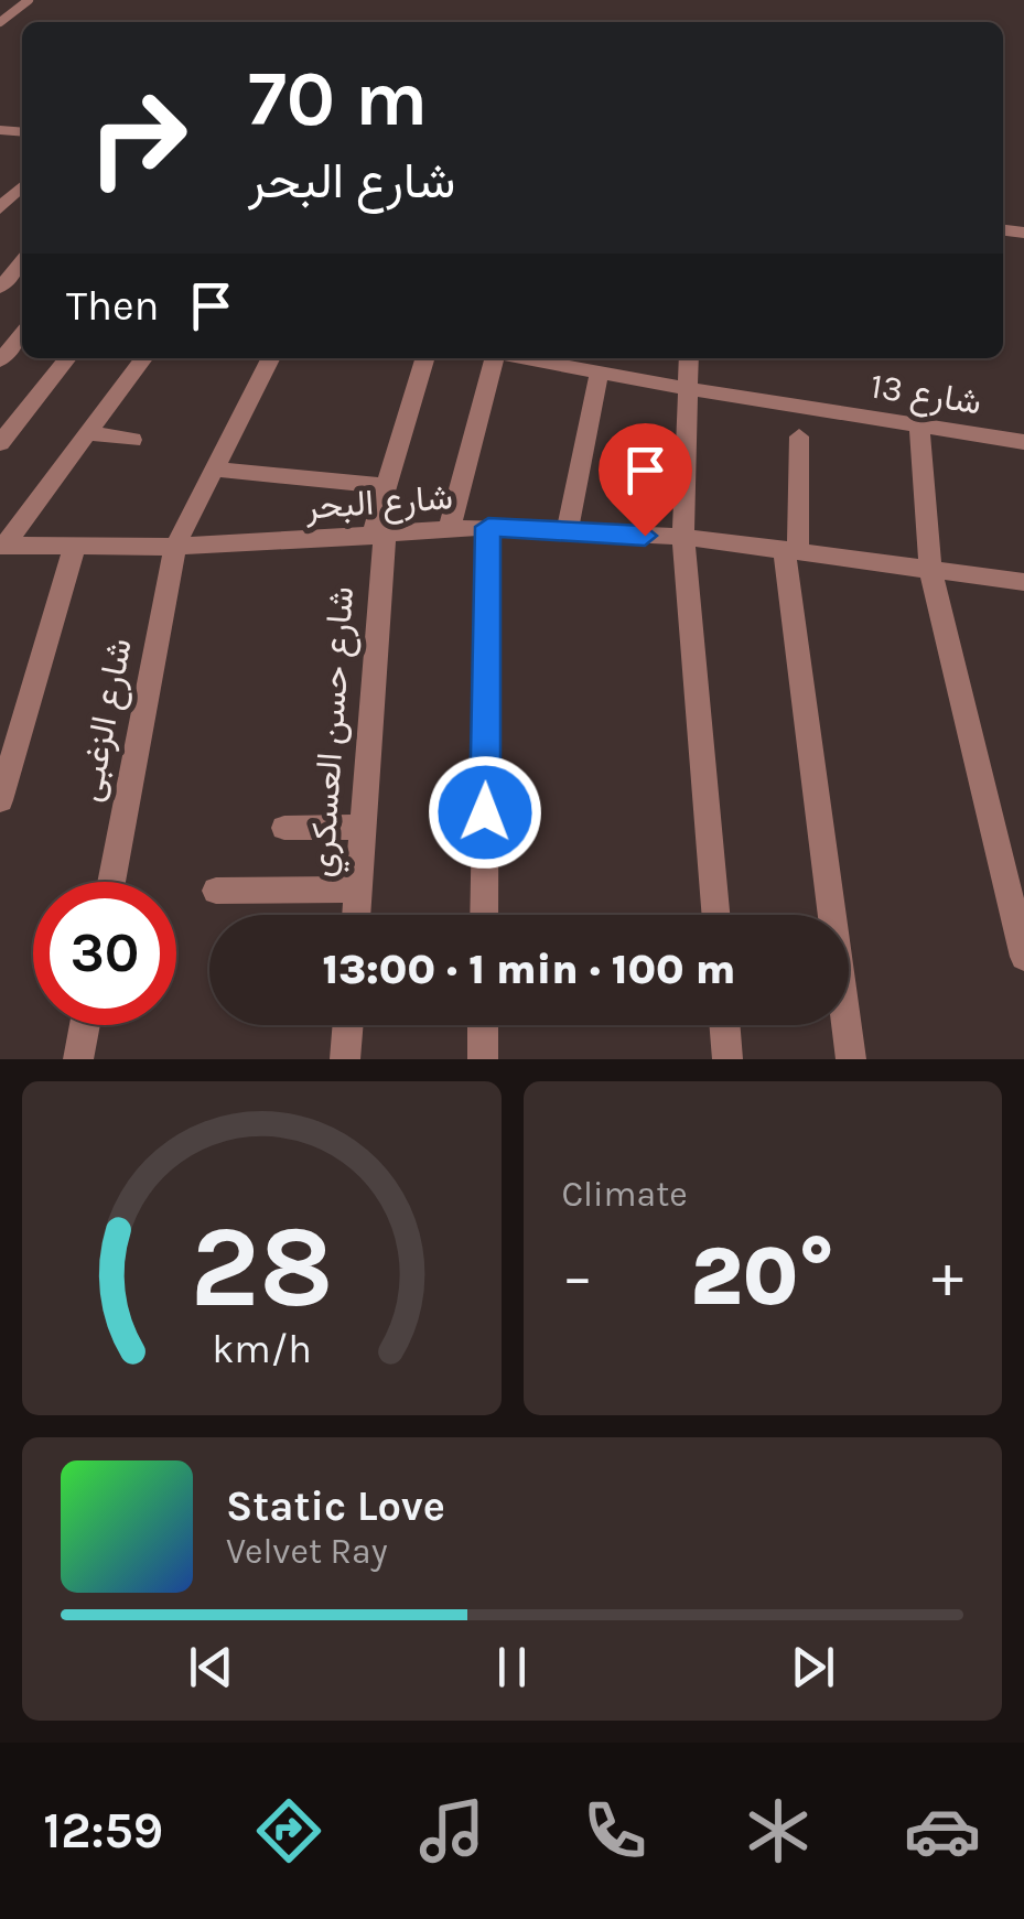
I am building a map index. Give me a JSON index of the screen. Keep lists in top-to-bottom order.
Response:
{
  "streets": {
    "street": [
      "شارع 13",
      "شارع البحر",
      "شارع الزغبى",
      "شارع حسن العسكري"
    ]
  },
  "crossings": [
    ["شارع البحر", "شارع الزغبى"],
    ["شارع البحر", "شارع حسن العسكري"]
  ],
  "page": {
    "turn": ["70 m", "شارع البحر"],
    "then": "Then",
    "limit": "30",
    "trip": "13:00 · 1 min · 100 m",
    "tile": "Climate",
    "heat": ["−", "20°", "+"],
    "song": ["Static Love", "Velvet Ray"],
    "tabs": "12:59",
    "gauge": ["28", "km/h"]
  }
}
